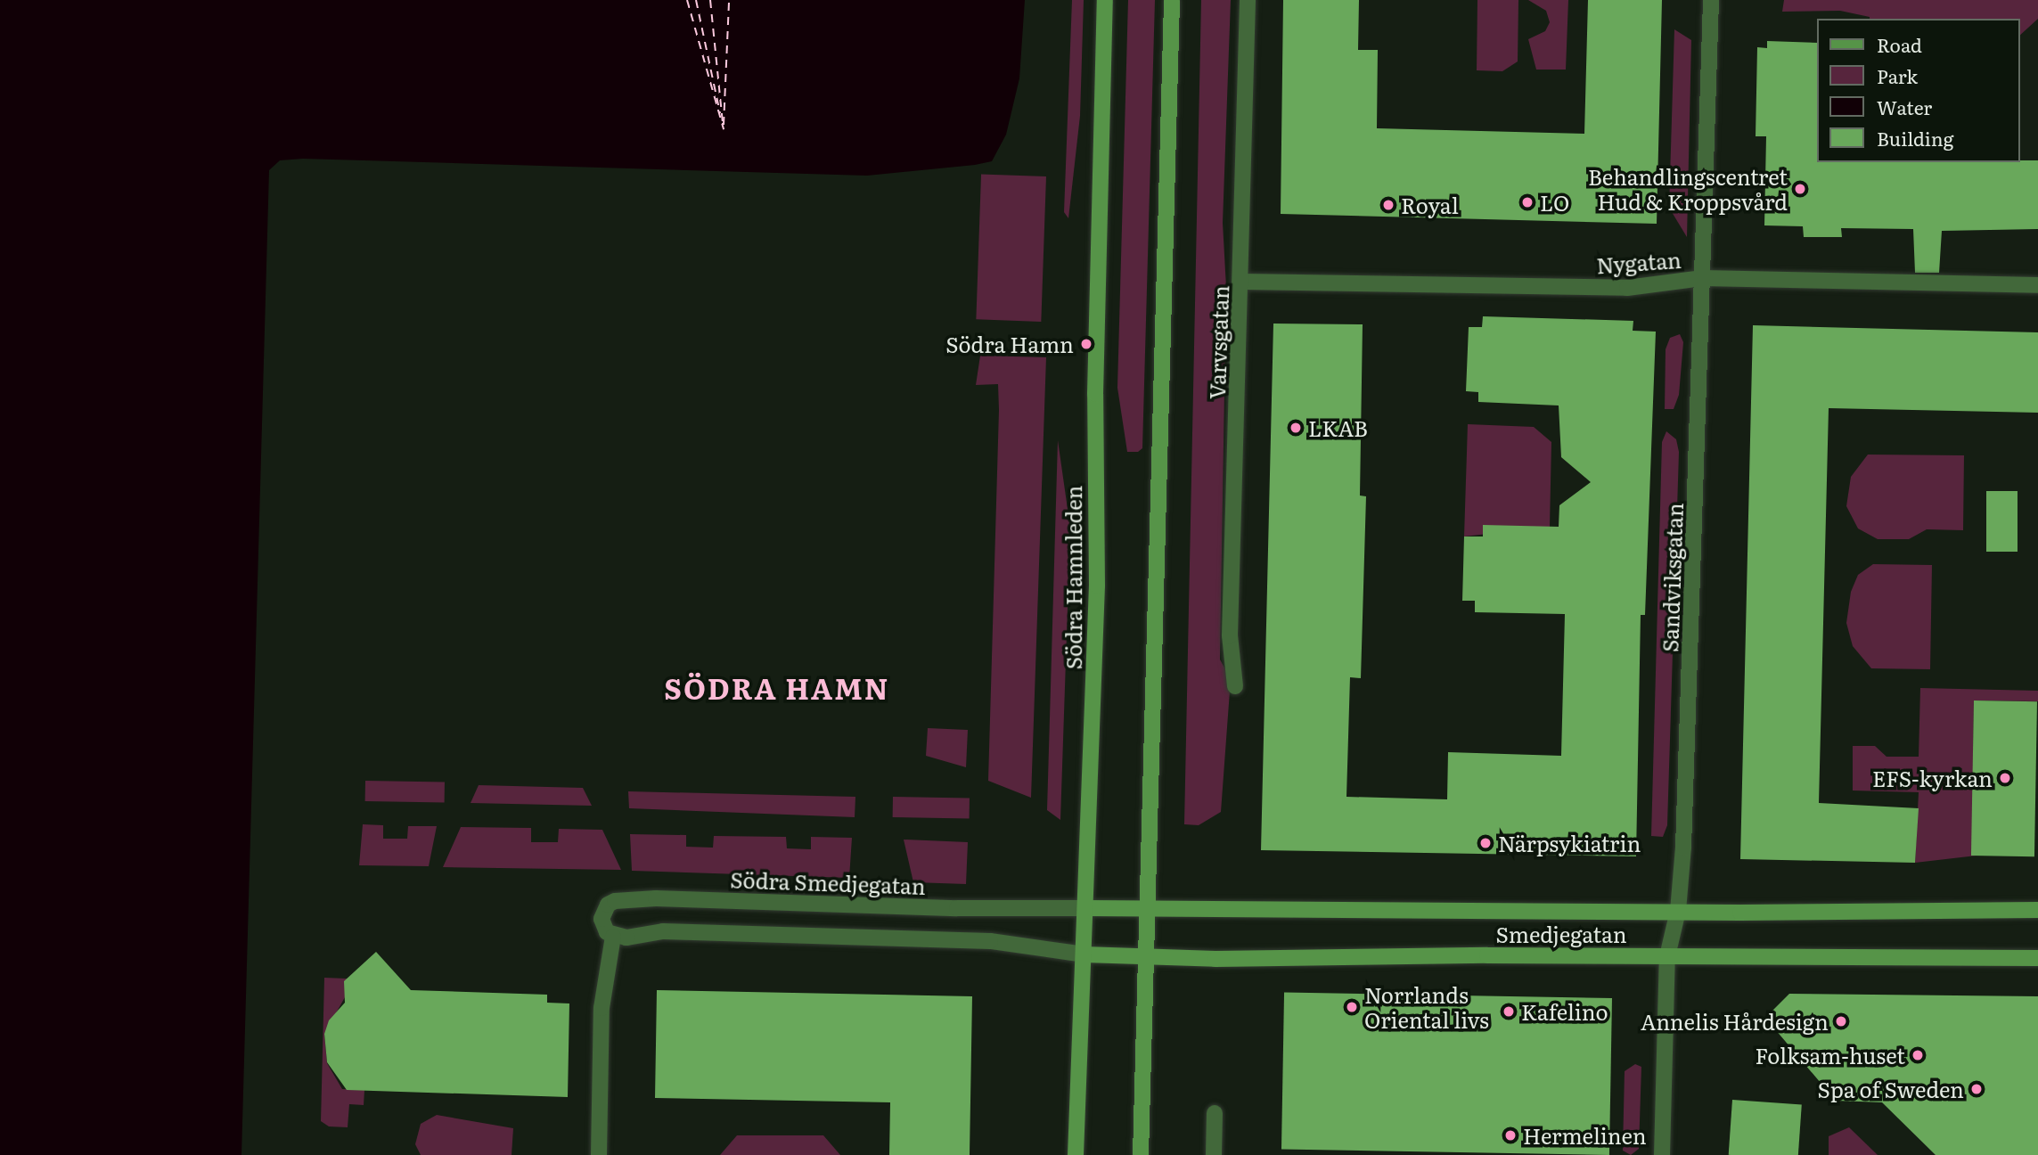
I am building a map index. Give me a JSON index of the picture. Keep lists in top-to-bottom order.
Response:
{
  "streets": {
    "main road": ["Södra Hamnleden", "Smedjegatan"],
    "street": [
      "Nygatan",
      "Varvsgatan",
      "Sandviksgatan",
      "Södra Smedjegatan"
    ]
  },
  "crossings": [
    ["Nygatan", "Varvsgatan"],
    ["Nygatan", "Sandviksgatan"],
    ["Södra Hamnleden", "Södra Smedjegatan"],
    ["Södra Hamnleden", "Smedjegatan"],
    ["Sandviksgatan", "Smedjegatan"],
    ["Södra Smedjegatan", "Smedjegatan"]
  ],
  "districts": ["SÖDRA HAMN"],
  "places": [
    "Behandlingscentret Hud & Kroppsvård",
    "LO",
    "Royal",
    "Södra Hamn",
    "LKAB",
    "EFS-kyrkan",
    "Närpsykiatrin",
    "Norrlands Oriental livs",
    "Kafelino",
    "Annelis Hårdesign",
    "Folksam-huset",
    "Spa of Sweden",
    "Hermelinen"
  ],
  "legend": [
    "Road",
    "Park",
    "Water",
    "Building"
  ]
}
